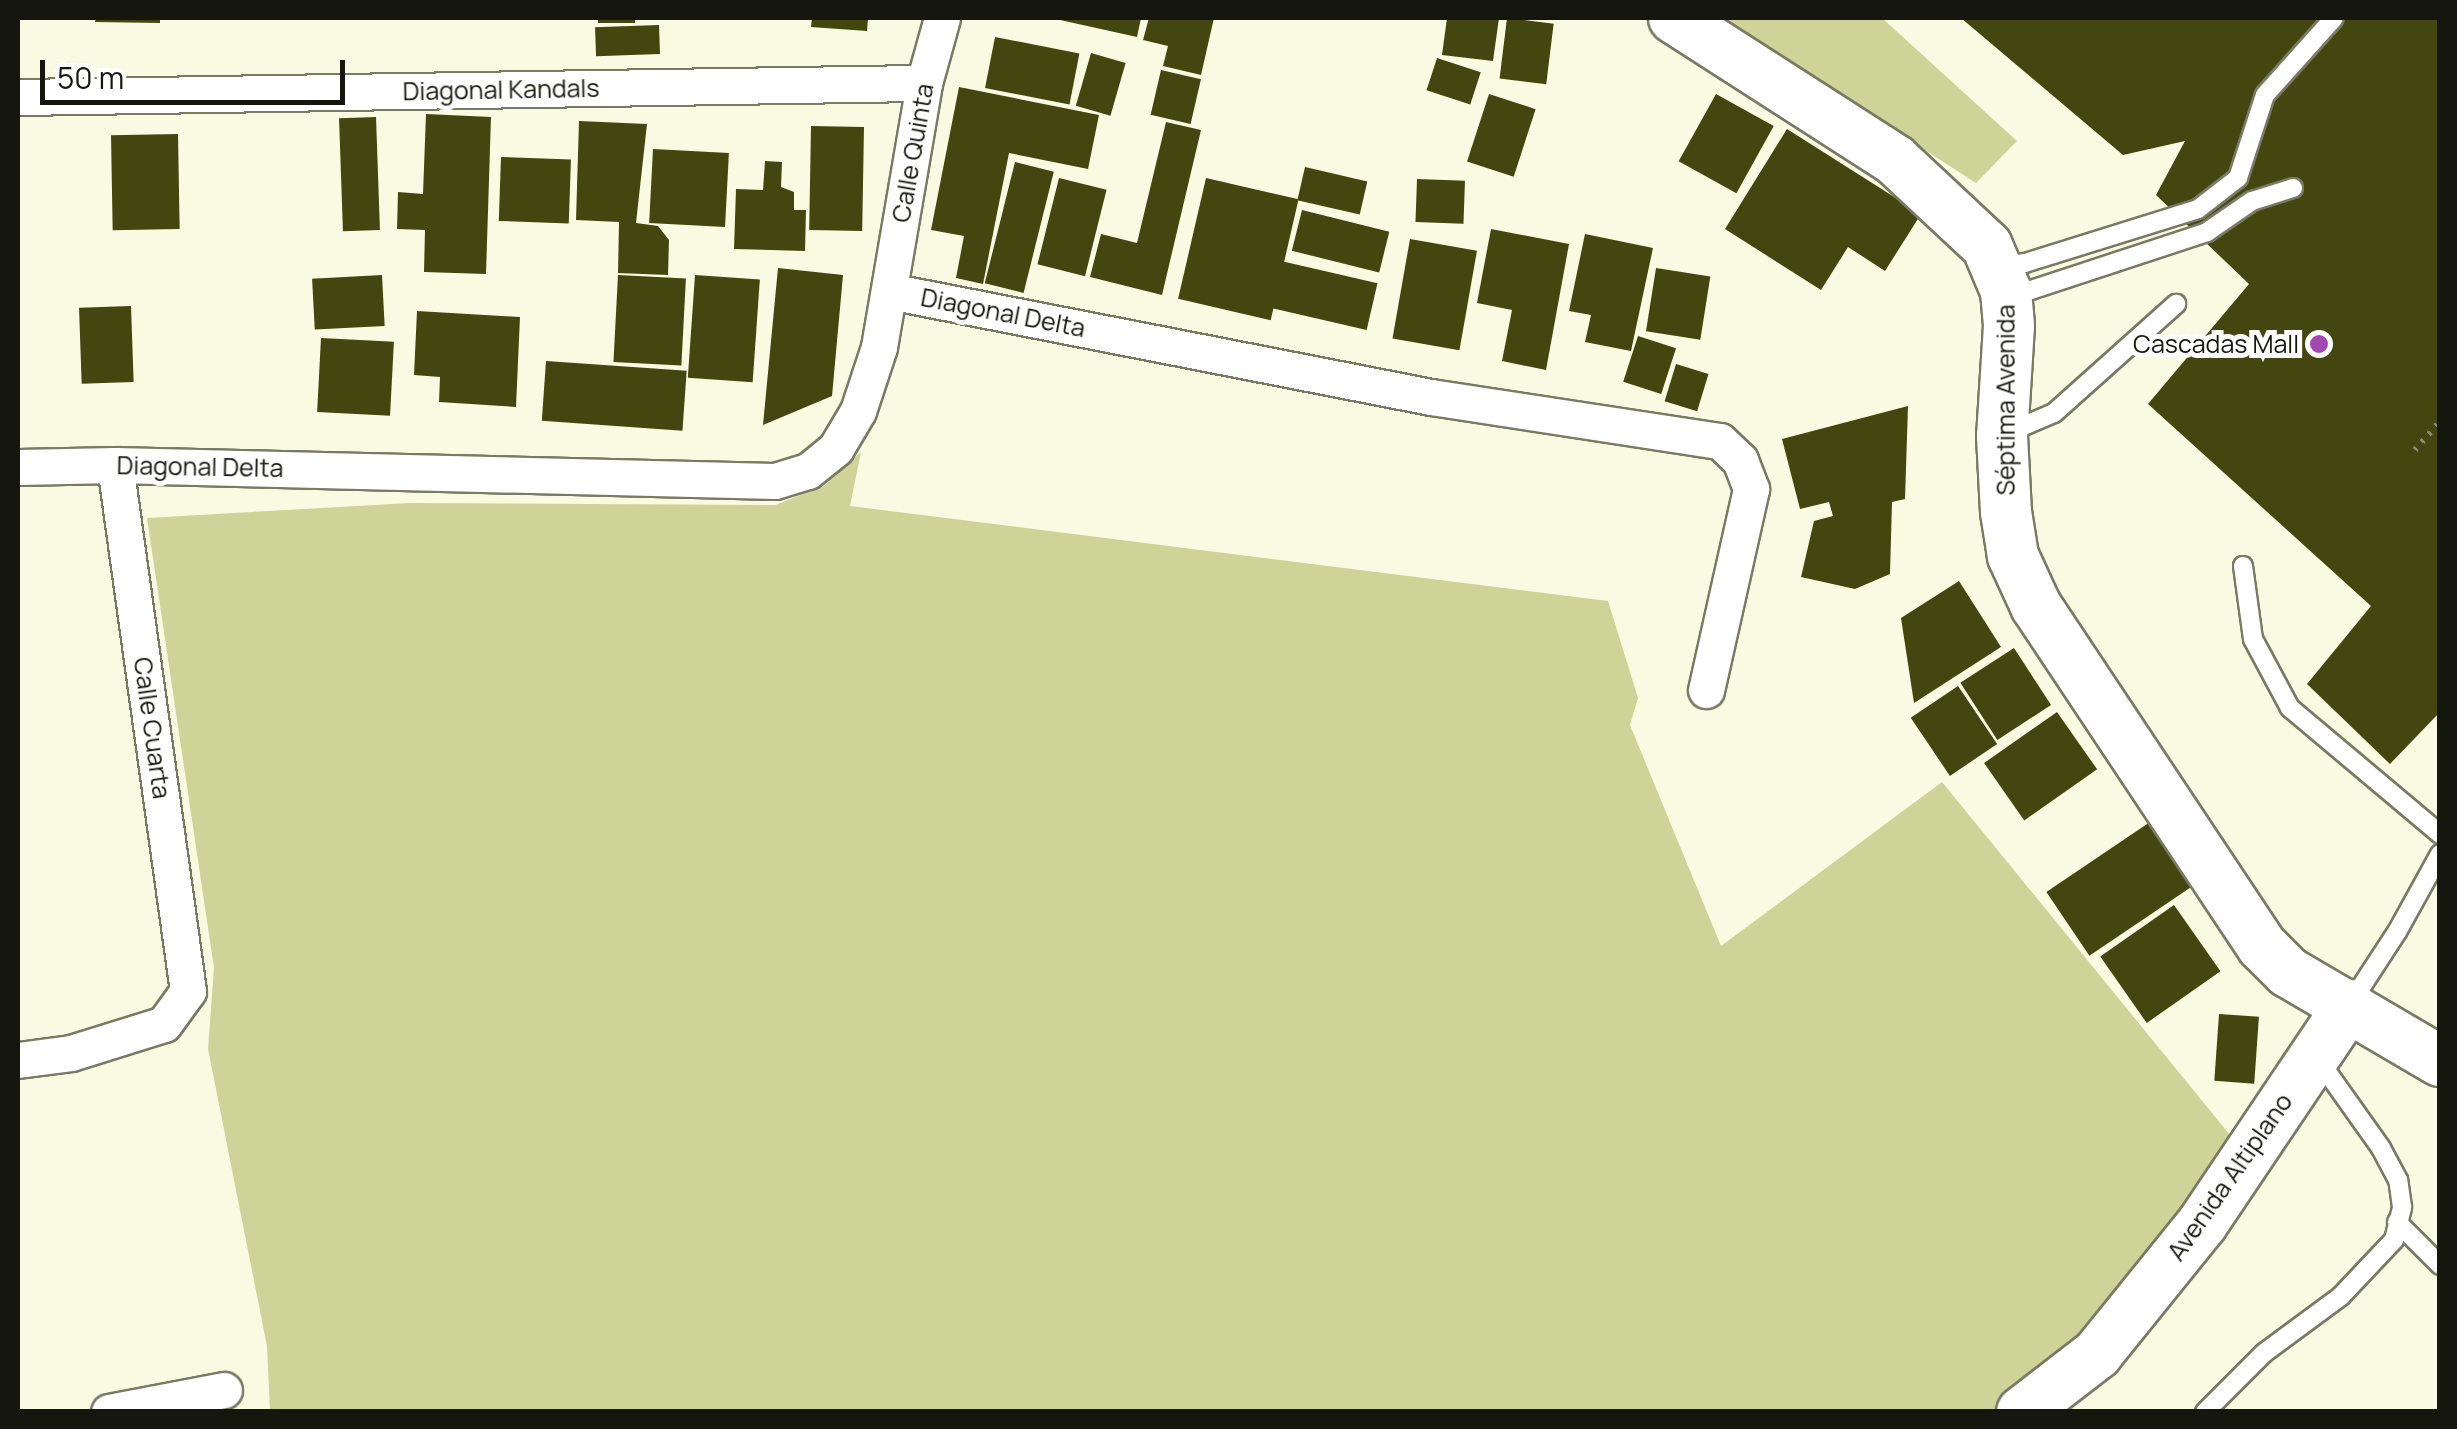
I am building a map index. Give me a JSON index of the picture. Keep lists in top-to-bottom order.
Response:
{
  "streets": {
    "street": [
      "Diagonal Kandals",
      "Calle Quinta",
      "Diagonal Delta",
      "Séptima Avenida",
      "Calle Cuarta",
      "Avenida Altiplano"
    ]
  },
  "crossings": [
    ["Diagonal Kandals", "Calle Quinta"],
    ["Calle Quinta", "Diagonal Delta"],
    ["Diagonal Delta", "Calle Cuarta"],
    ["Séptima Avenida", "Avenida Altiplano"]
  ],
  "places": ["Cascadas Mall"],
  "scale_bar": "50 m"
}
